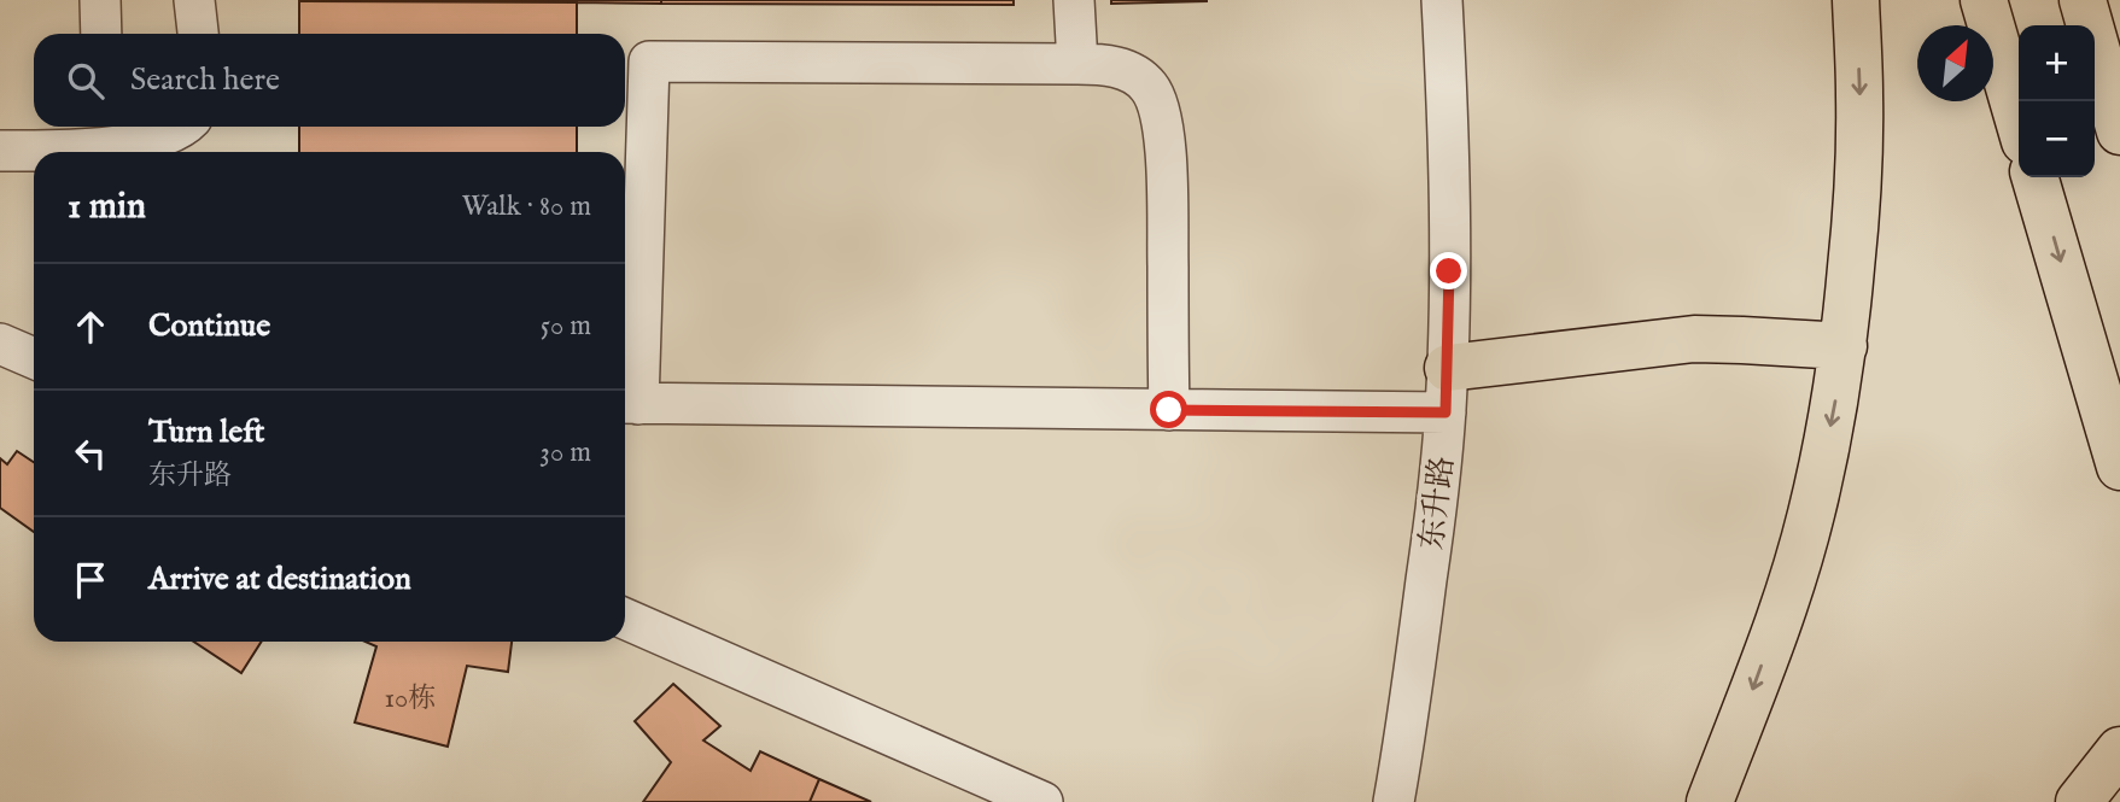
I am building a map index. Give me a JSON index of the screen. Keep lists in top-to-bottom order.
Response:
{
  "streets": {
    "street": ["东升路"]
  },
  "house_numbers": ["10栋"],
  "north": "top right",
  "page": {
    "map_buttons": ["+", "−"],
    "search": "Search here",
    "heading": ["1 min", "Walk · 80 m"],
    "list": [
      ["Continue", "50 m"],
      ["Turn left", "东升路", "30 m"],
      "Arrive at destination"
    ]
  }
}
